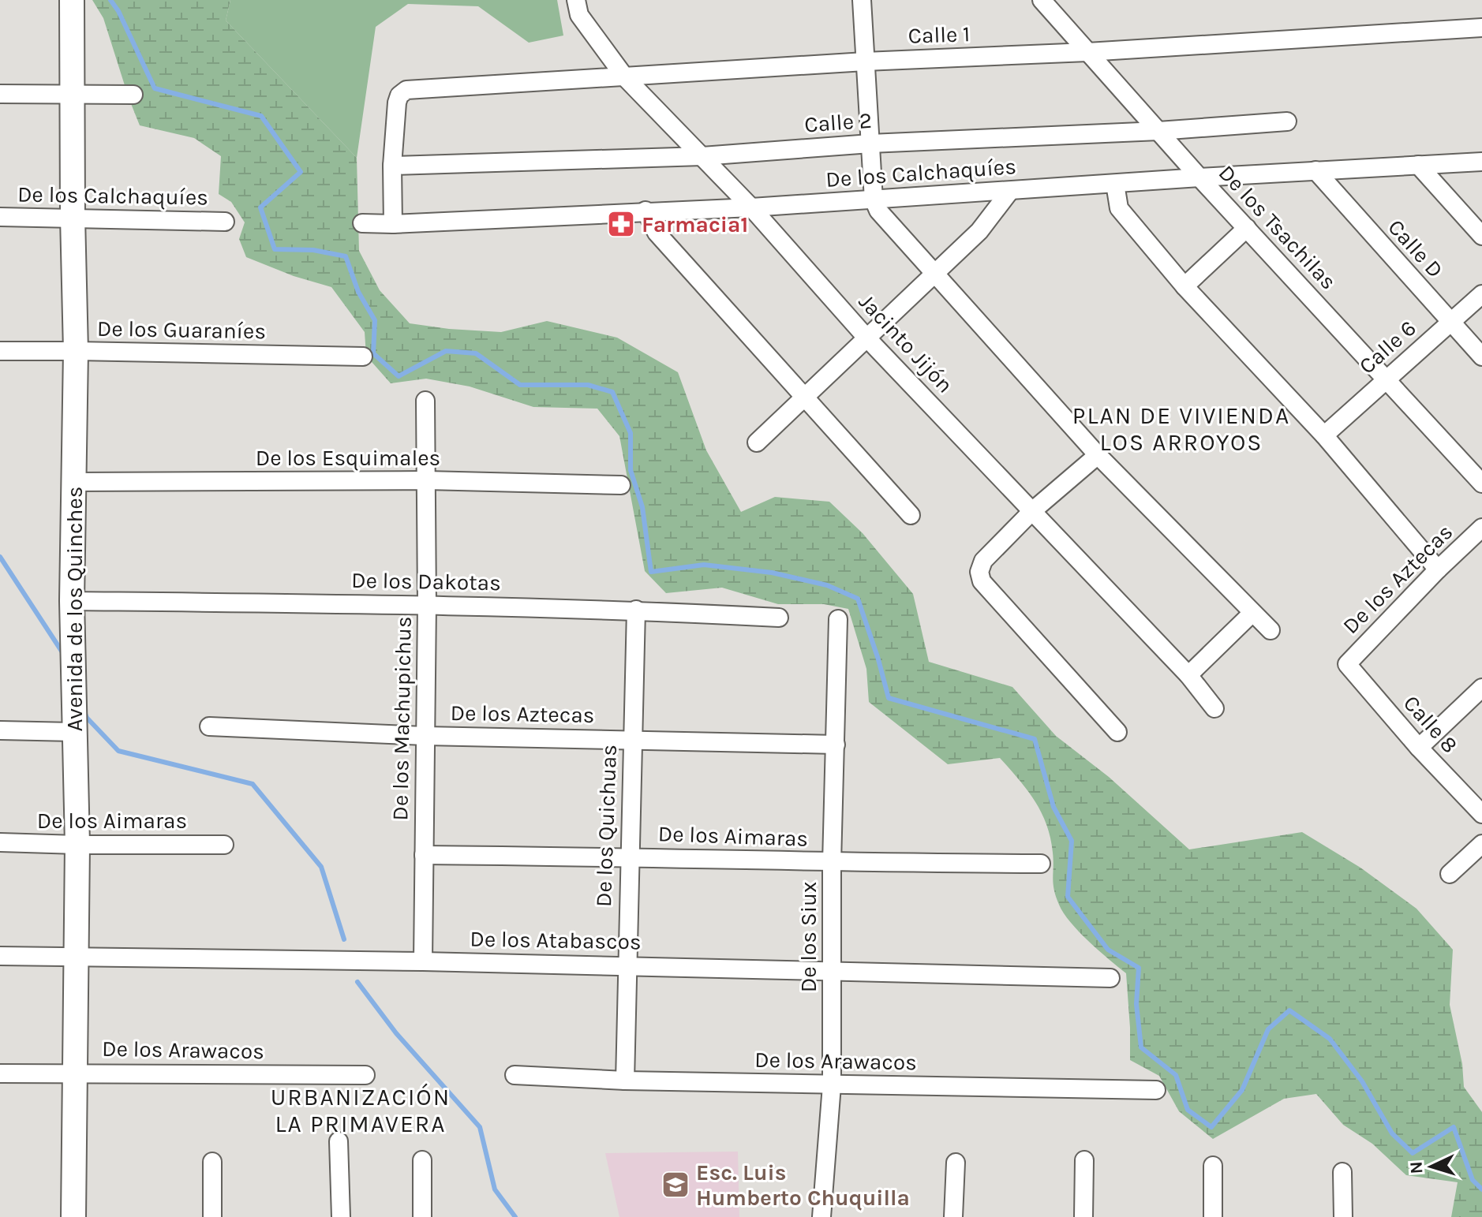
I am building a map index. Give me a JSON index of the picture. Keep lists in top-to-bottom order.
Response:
{
  "streets": {
    "street": [
      "Calle 1",
      "Calle 2",
      "De los Calchaquíes",
      "De los Tsachilas",
      "Calle D",
      "De los Guaraníes",
      "Jacinto Jijón",
      "Calle 6",
      "De los Esquimales",
      "De los Aztecas",
      "De los Dakotas",
      "Avenida de los Quinches",
      "De los Machupichus",
      "Calle 8",
      "De los Aimaras",
      "De los Quichuas",
      "De los Siux",
      "De los Atabascos",
      "De los Arawacos"
    ]
  },
  "crossings": [
    ["Calle 1", "Calle 2"],
    ["Calle 1", "De los Tsachilas"],
    ["Calle 1", "Jacinto Jijón"],
    ["Calle 2", "De los Tsachilas"],
    ["Calle 2", "Jacinto Jijón"],
    ["De los Calchaquíes", "De los Tsachilas"],
    ["De los Calchaquíes", "Calle D"],
    ["De los Calchaquíes", "Jacinto Jijón"],
    ["De los Calchaquíes", "Avenida de los Quinches"],
    ["De los Tsachilas", "Calle 6"],
    ["Calle D", "Calle 6"],
    ["De los Guaraníes", "Avenida de los Quinches"],
    ["De los Esquimales", "Avenida de los Quinches"],
    ["De los Esquimales", "De los Machupichus"],
    ["De los Aztecas", "De los Machupichus"],
    ["De los Aztecas", "Calle 8"],
    ["De los Aztecas", "De los Quichuas"],
    ["De los Aztecas", "De los Siux"],
    ["De los Dakotas", "Avenida de los Quinches"],
    ["De los Dakotas", "De los Machupichus"],
    ["De los Dakotas", "De los Quichuas"],
    ["Avenida de los Quinches", "De los Aimaras"],
    ["Avenida de los Quinches", "De los Atabascos"],
    ["Avenida de los Quinches", "De los Arawacos"],
    ["De los Machupichus", "De los Aimaras"],
    ["De los Machupichus", "De los Atabascos"],
    ["De los Aimaras", "De los Quichuas"],
    ["De los Aimaras", "De los Siux"],
    ["De los Quichuas", "De los Atabascos"],
    ["De los Quichuas", "De los Arawacos"],
    ["De los Siux", "De los Atabascos"],
    ["De los Siux", "De los Arawacos"]
  ],
  "districts": ["PLAN DE VIVIENDA LOS ARROYOS", "URBANIZACIÓN LA PRIMAVERA"],
  "places": {
    "pharmacy": ["Farmacia1"],
    "school or university": ["Esc. Luis Humberto Chuquilla"]
  },
  "north": "left"
}
